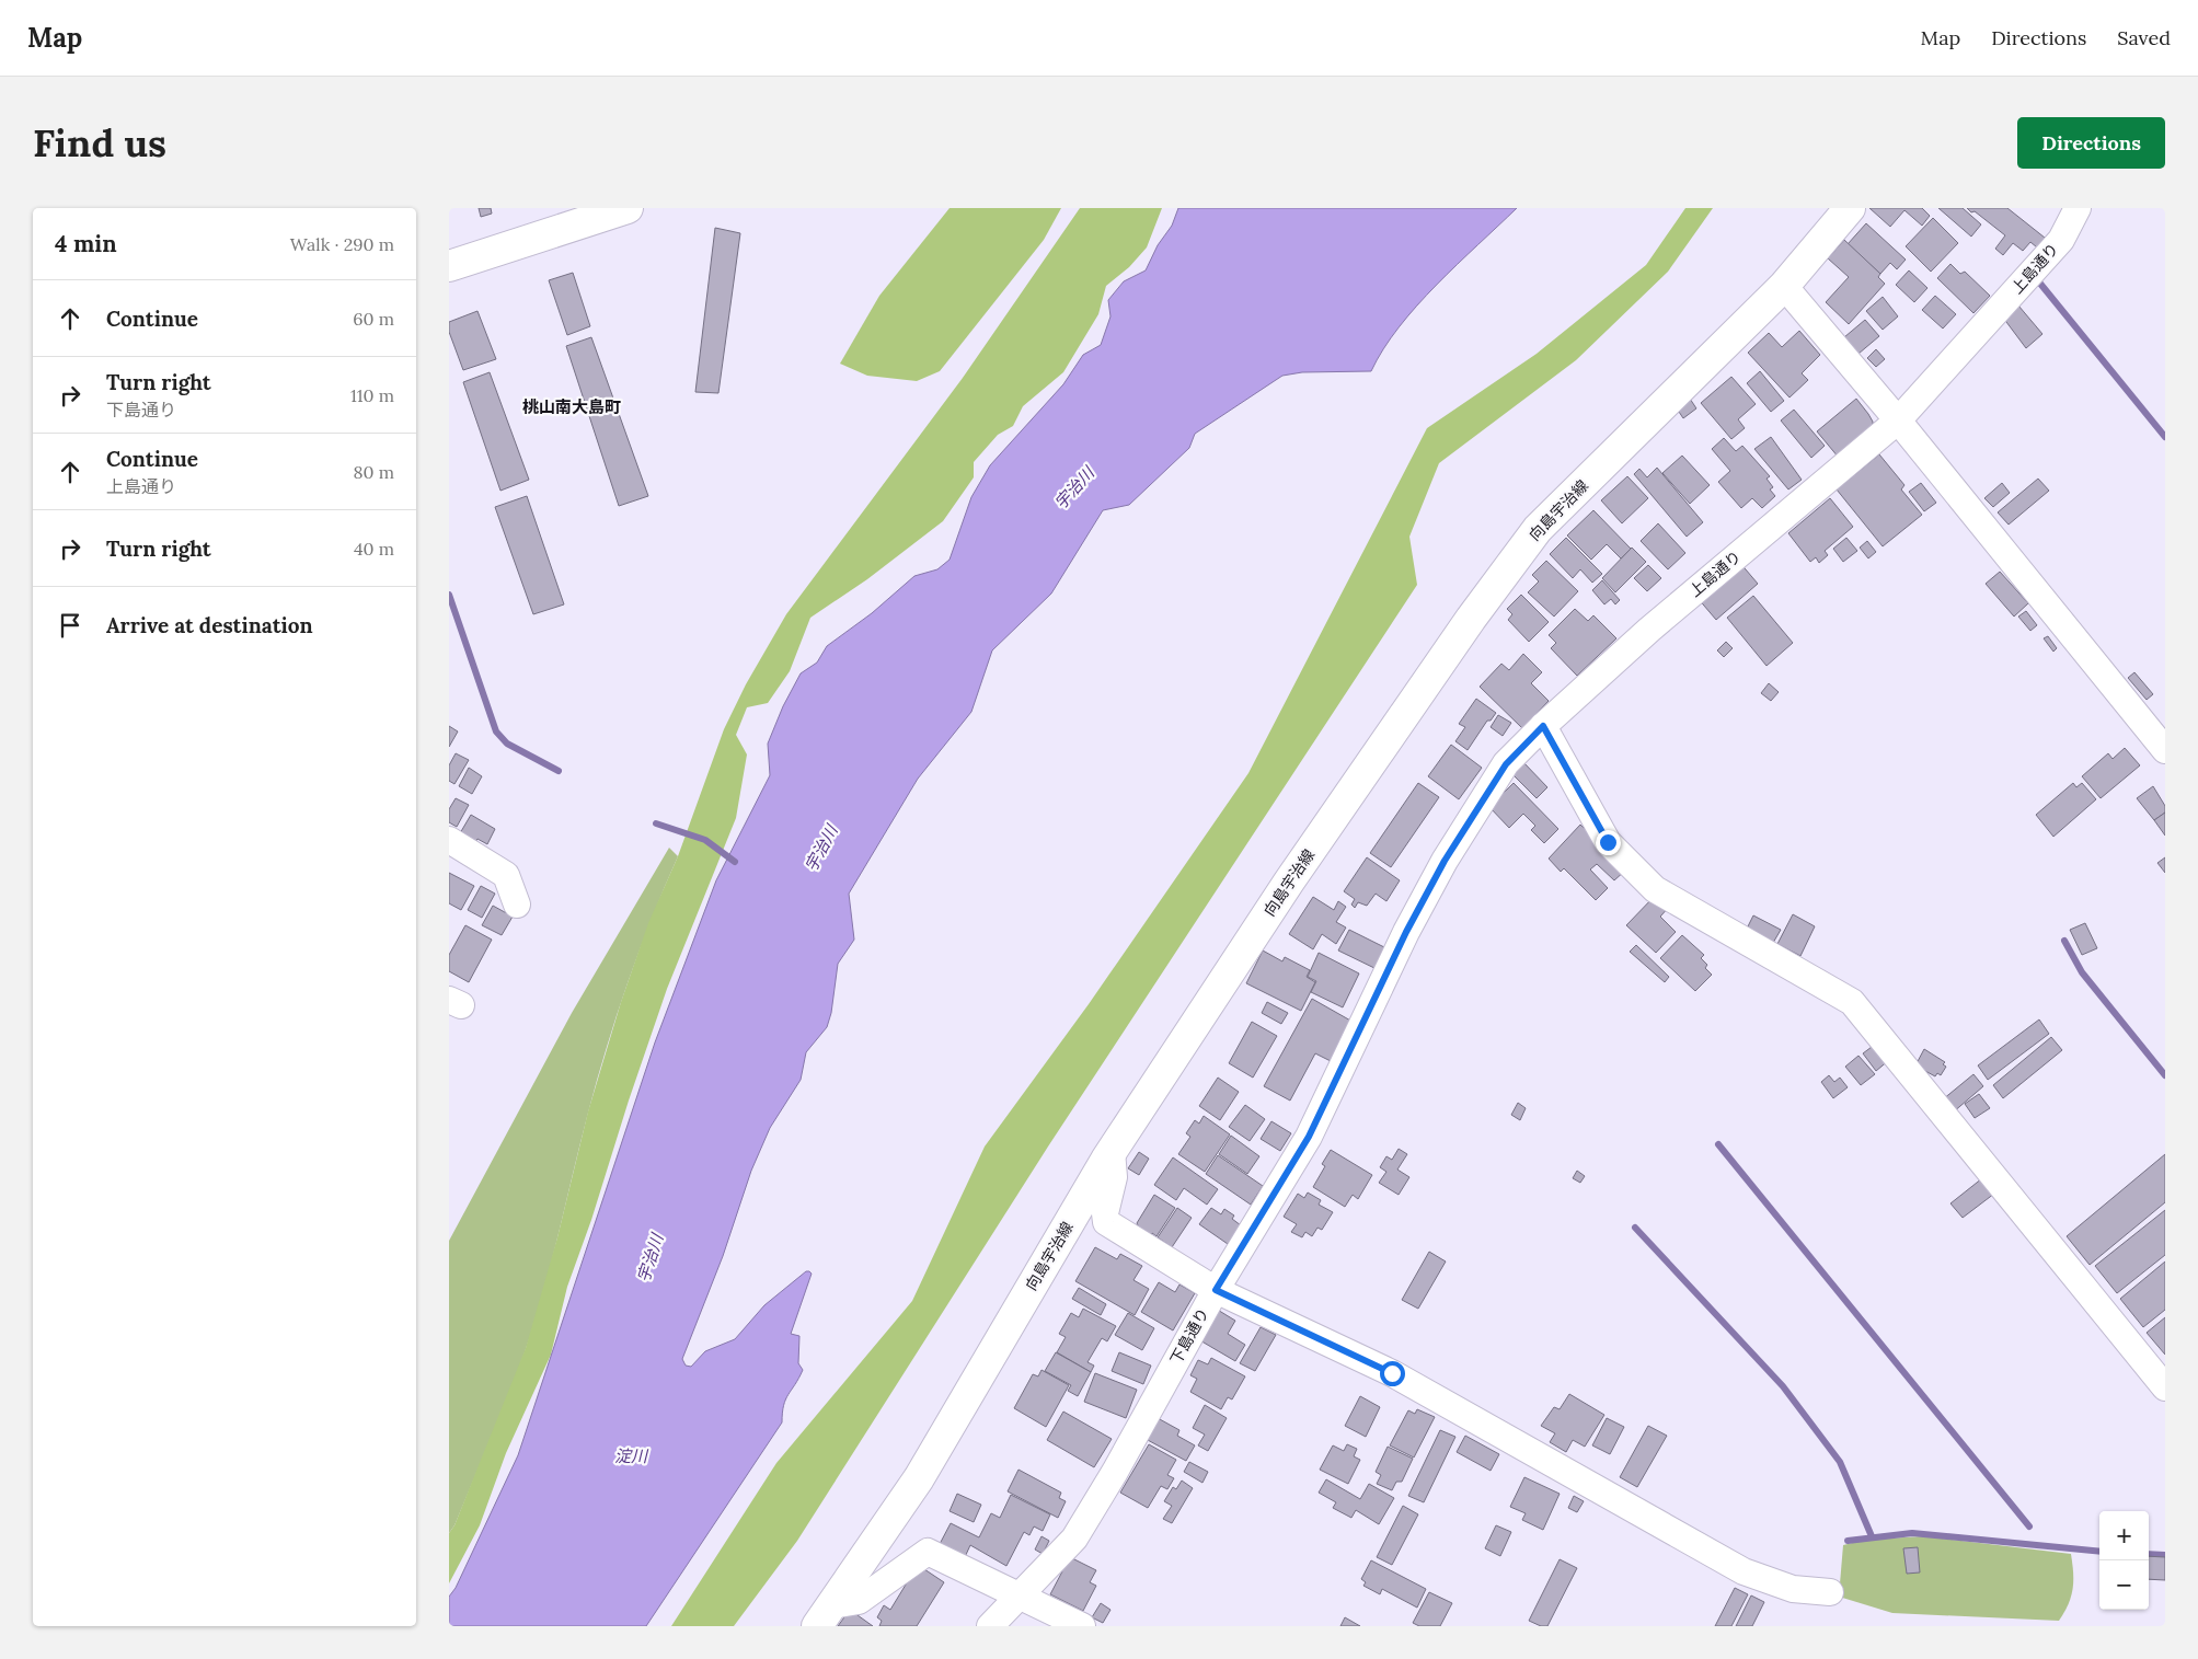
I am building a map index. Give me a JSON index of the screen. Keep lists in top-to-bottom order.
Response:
{
  "streets": {
    "main road": ["向島宇治線"],
    "street": ["上島通り", "下島通り"]
  },
  "crossings": [
    ["上島通り", "下島通り"]
  ],
  "districts": ["桃山南大島町"],
  "water": ["宇治川", "淀川"],
  "page": {
    "header": "Map",
    "nav": ["Map", "Directions", "Saved"],
    "buttons": "Directions",
    "title": "Find us",
    "heading": ["4 min", "Walk · 290 m"],
    "list": [
      ["Continue", "60 m"],
      ["Turn right", "下島通り", "110 m"],
      ["Continue", "上島通り", "80 m"],
      ["Turn right", "40 m"],
      "Arrive at destination"
    ],
    "map_buttons": ["+", "−"]
  }
}
